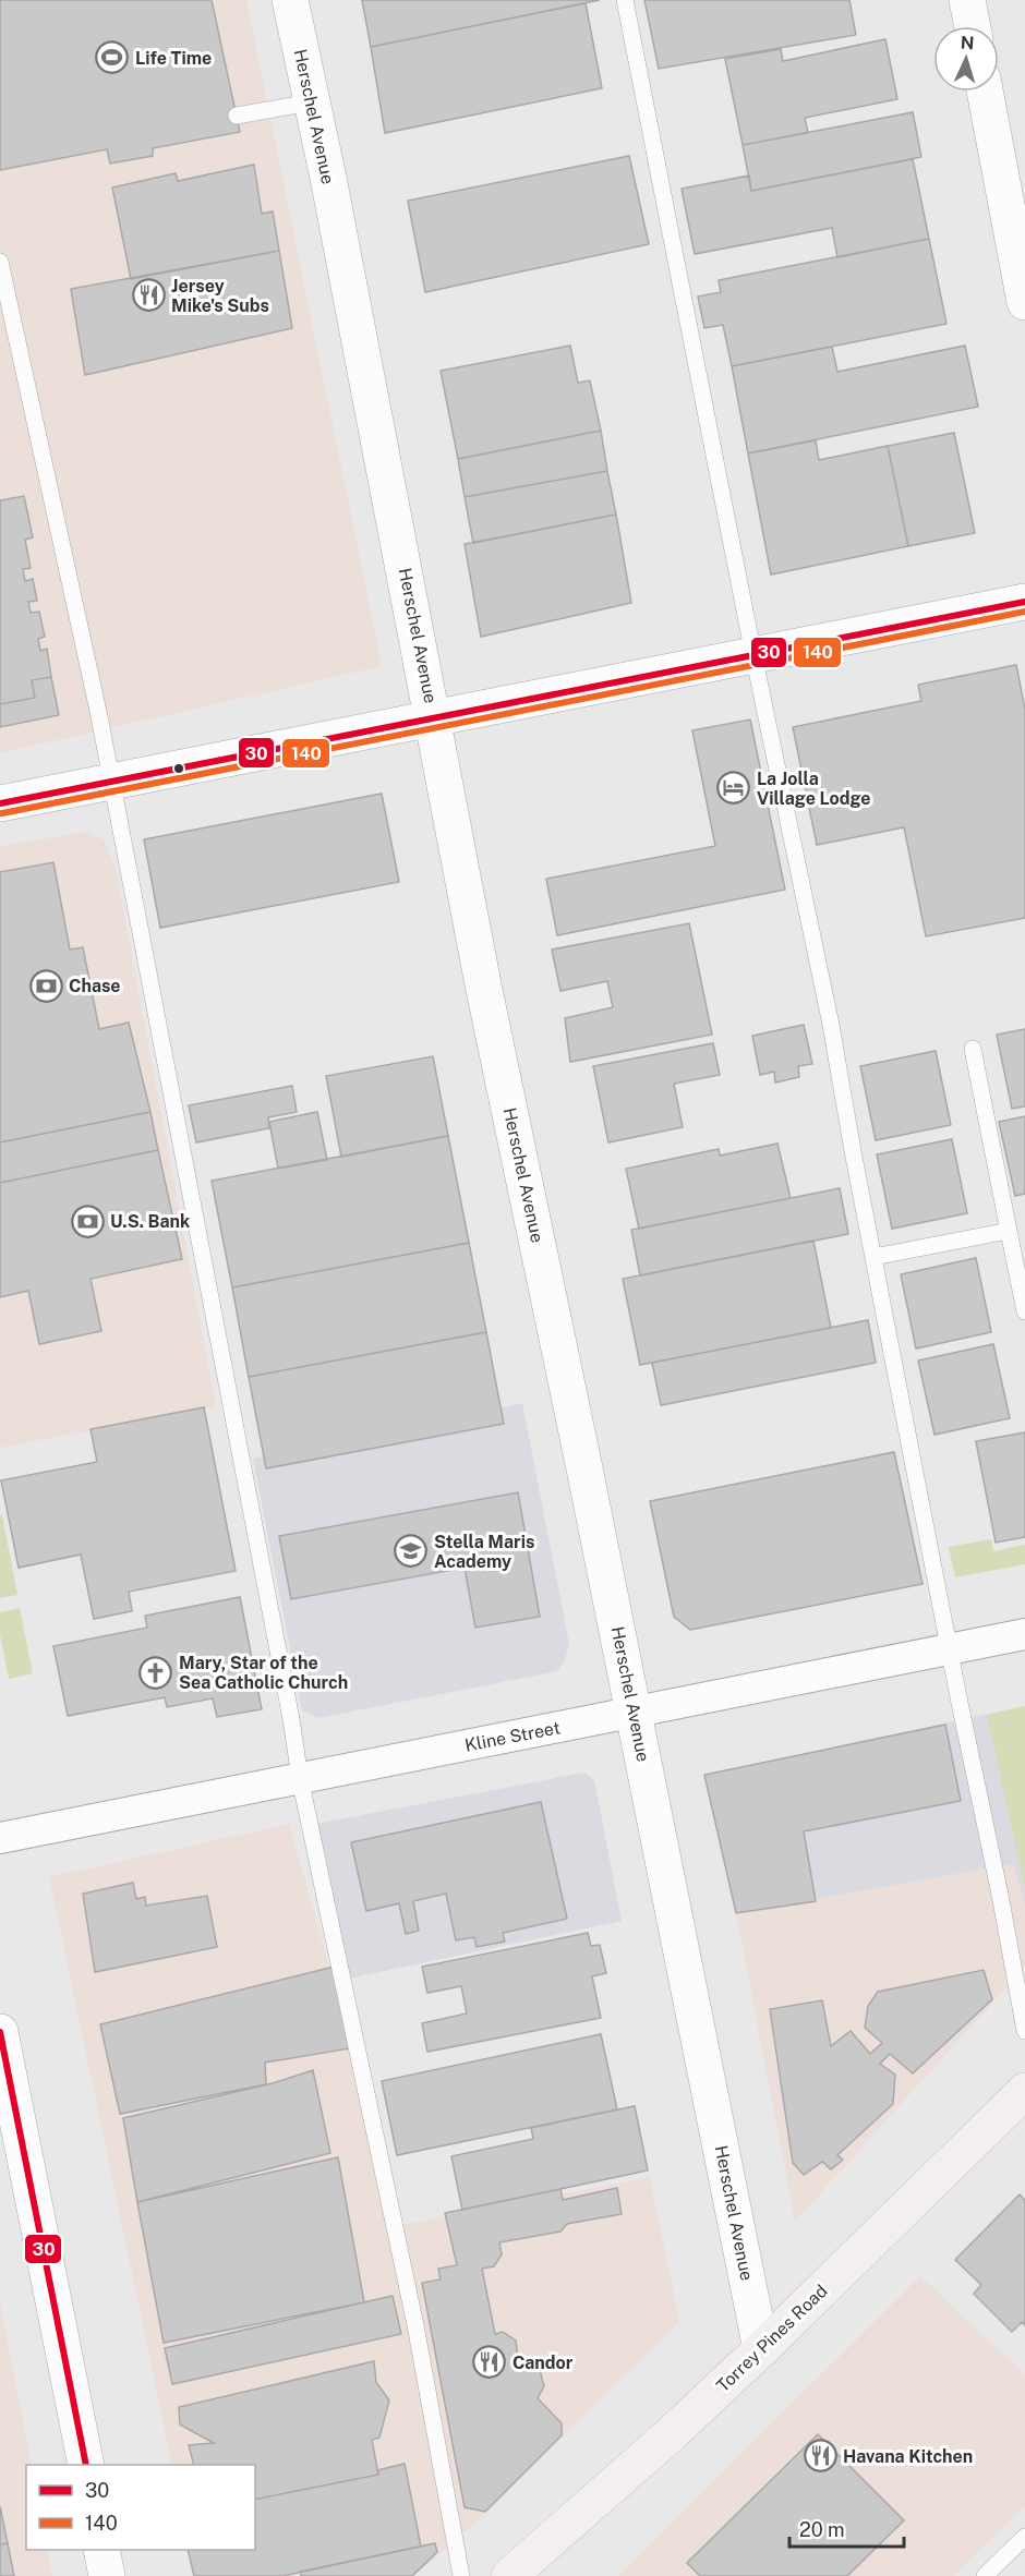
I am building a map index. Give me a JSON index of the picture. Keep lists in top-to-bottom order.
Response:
{
  "streets": {
    "main road": ["Torrey Pines Road"],
    "street": ["Herschel Avenue", "Kline Street"]
  },
  "crossings": [
    ["Herschel Avenue", "Kline Street"],
    ["Herschel Avenue", "Torrey Pines Road"]
  ],
  "places": {
    "sports": ["Life Time"],
    "restaurant": ["Jersey Mike's Subs", "Candor", "Havana Kitchen"],
    "hotel": ["La Jolla Village Lodge"],
    "bank": ["Chase", "U.S. Bank"],
    "school or university": ["Stella Maris Academy"],
    "church": ["Mary, Star of the Sea Catholic Church"]
  },
  "lines": ["transit line 30", "transit line 140"],
  "legend": ["30", "140"],
  "scale_bar": "20 m",
  "north": "top"
}
